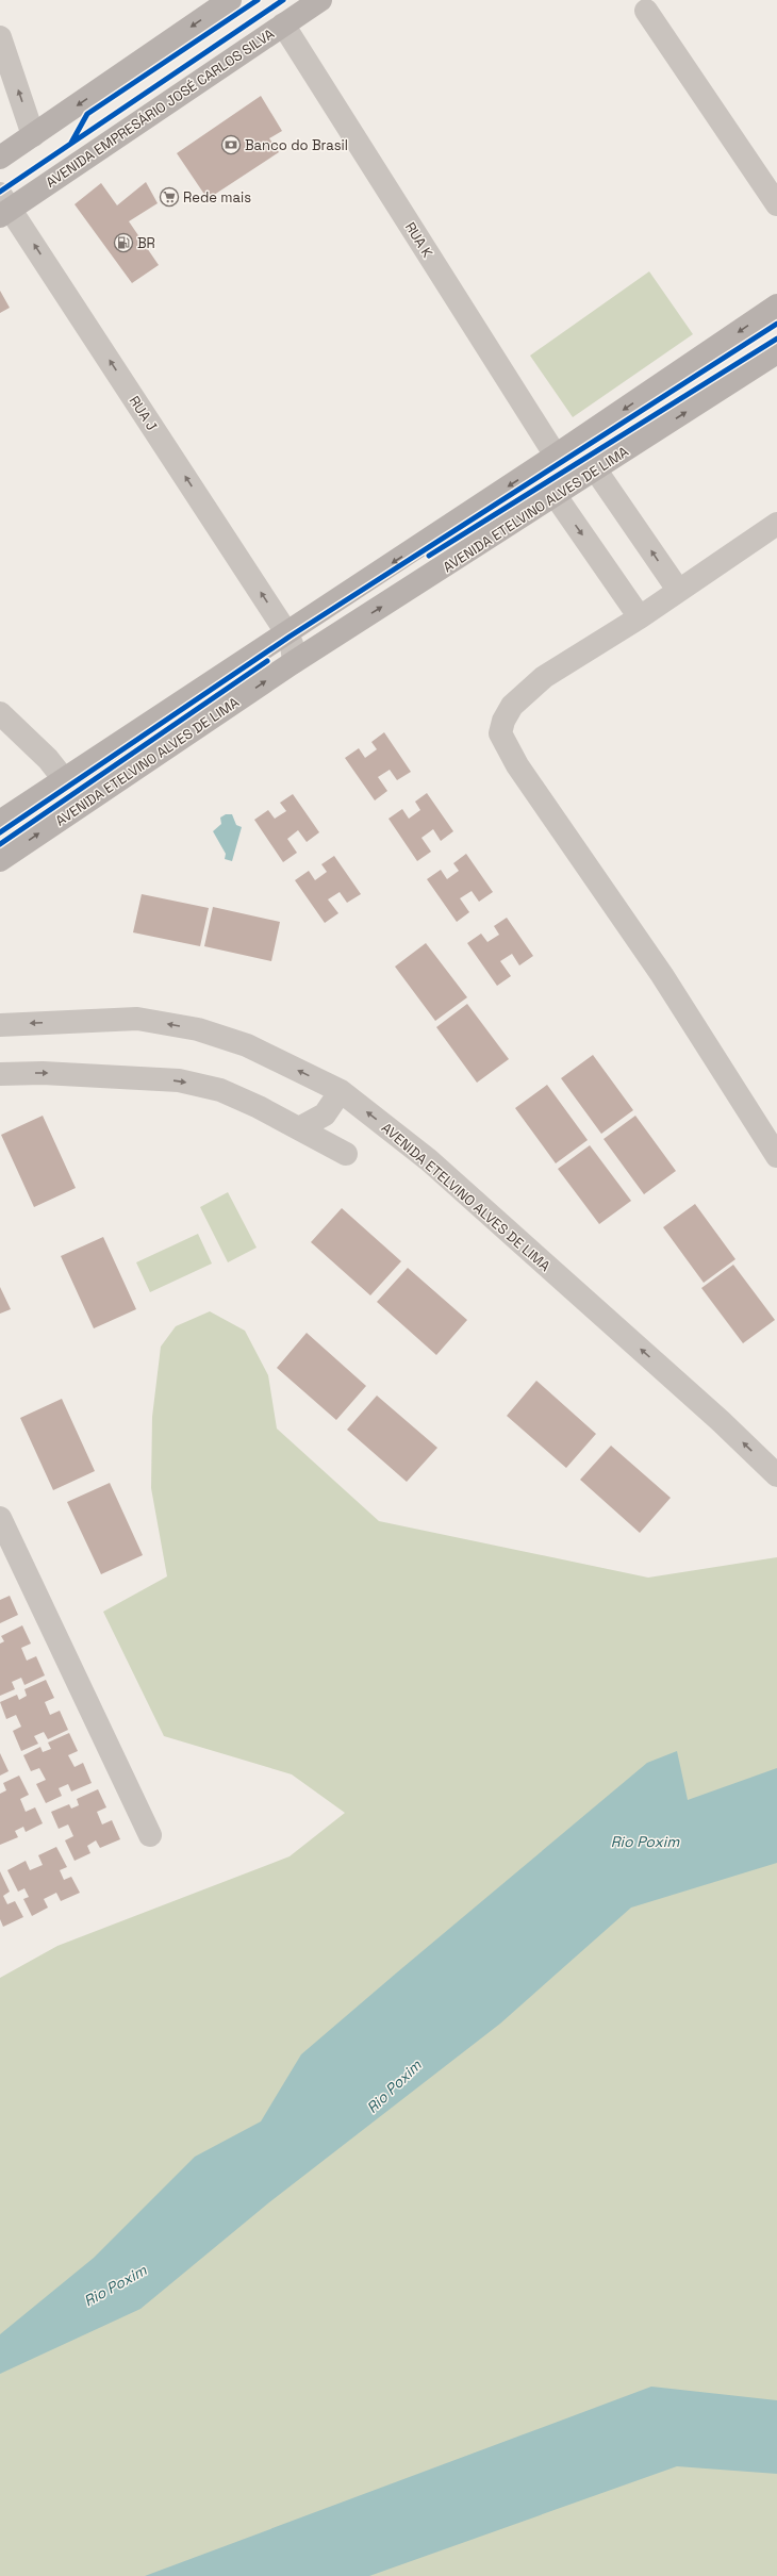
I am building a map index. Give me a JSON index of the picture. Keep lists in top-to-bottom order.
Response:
{
  "streets": {
    "main road": ["AVENIDA EMPRESÁRIO JOSÉ CARLOS SILVA", "AVENIDA ETELVINO ALVES DE LIMA"],
    "street": ["RUA K", "RUA J"]
  },
  "crossings": [
    ["AVENIDA EMPRESÁRIO JOSÉ CARLOS SILVA", "RUA K"],
    ["AVENIDA EMPRESÁRIO JOSÉ CARLOS SILVA", "RUA J"]
  ],
  "one_way": ["RUA J"],
  "water": ["Rio Poxim"],
  "places": {
    "bank": ["Banco do Brasil"],
    "supermarket": ["Rede mais"],
    "fuel station": ["BR"]
  }
}
